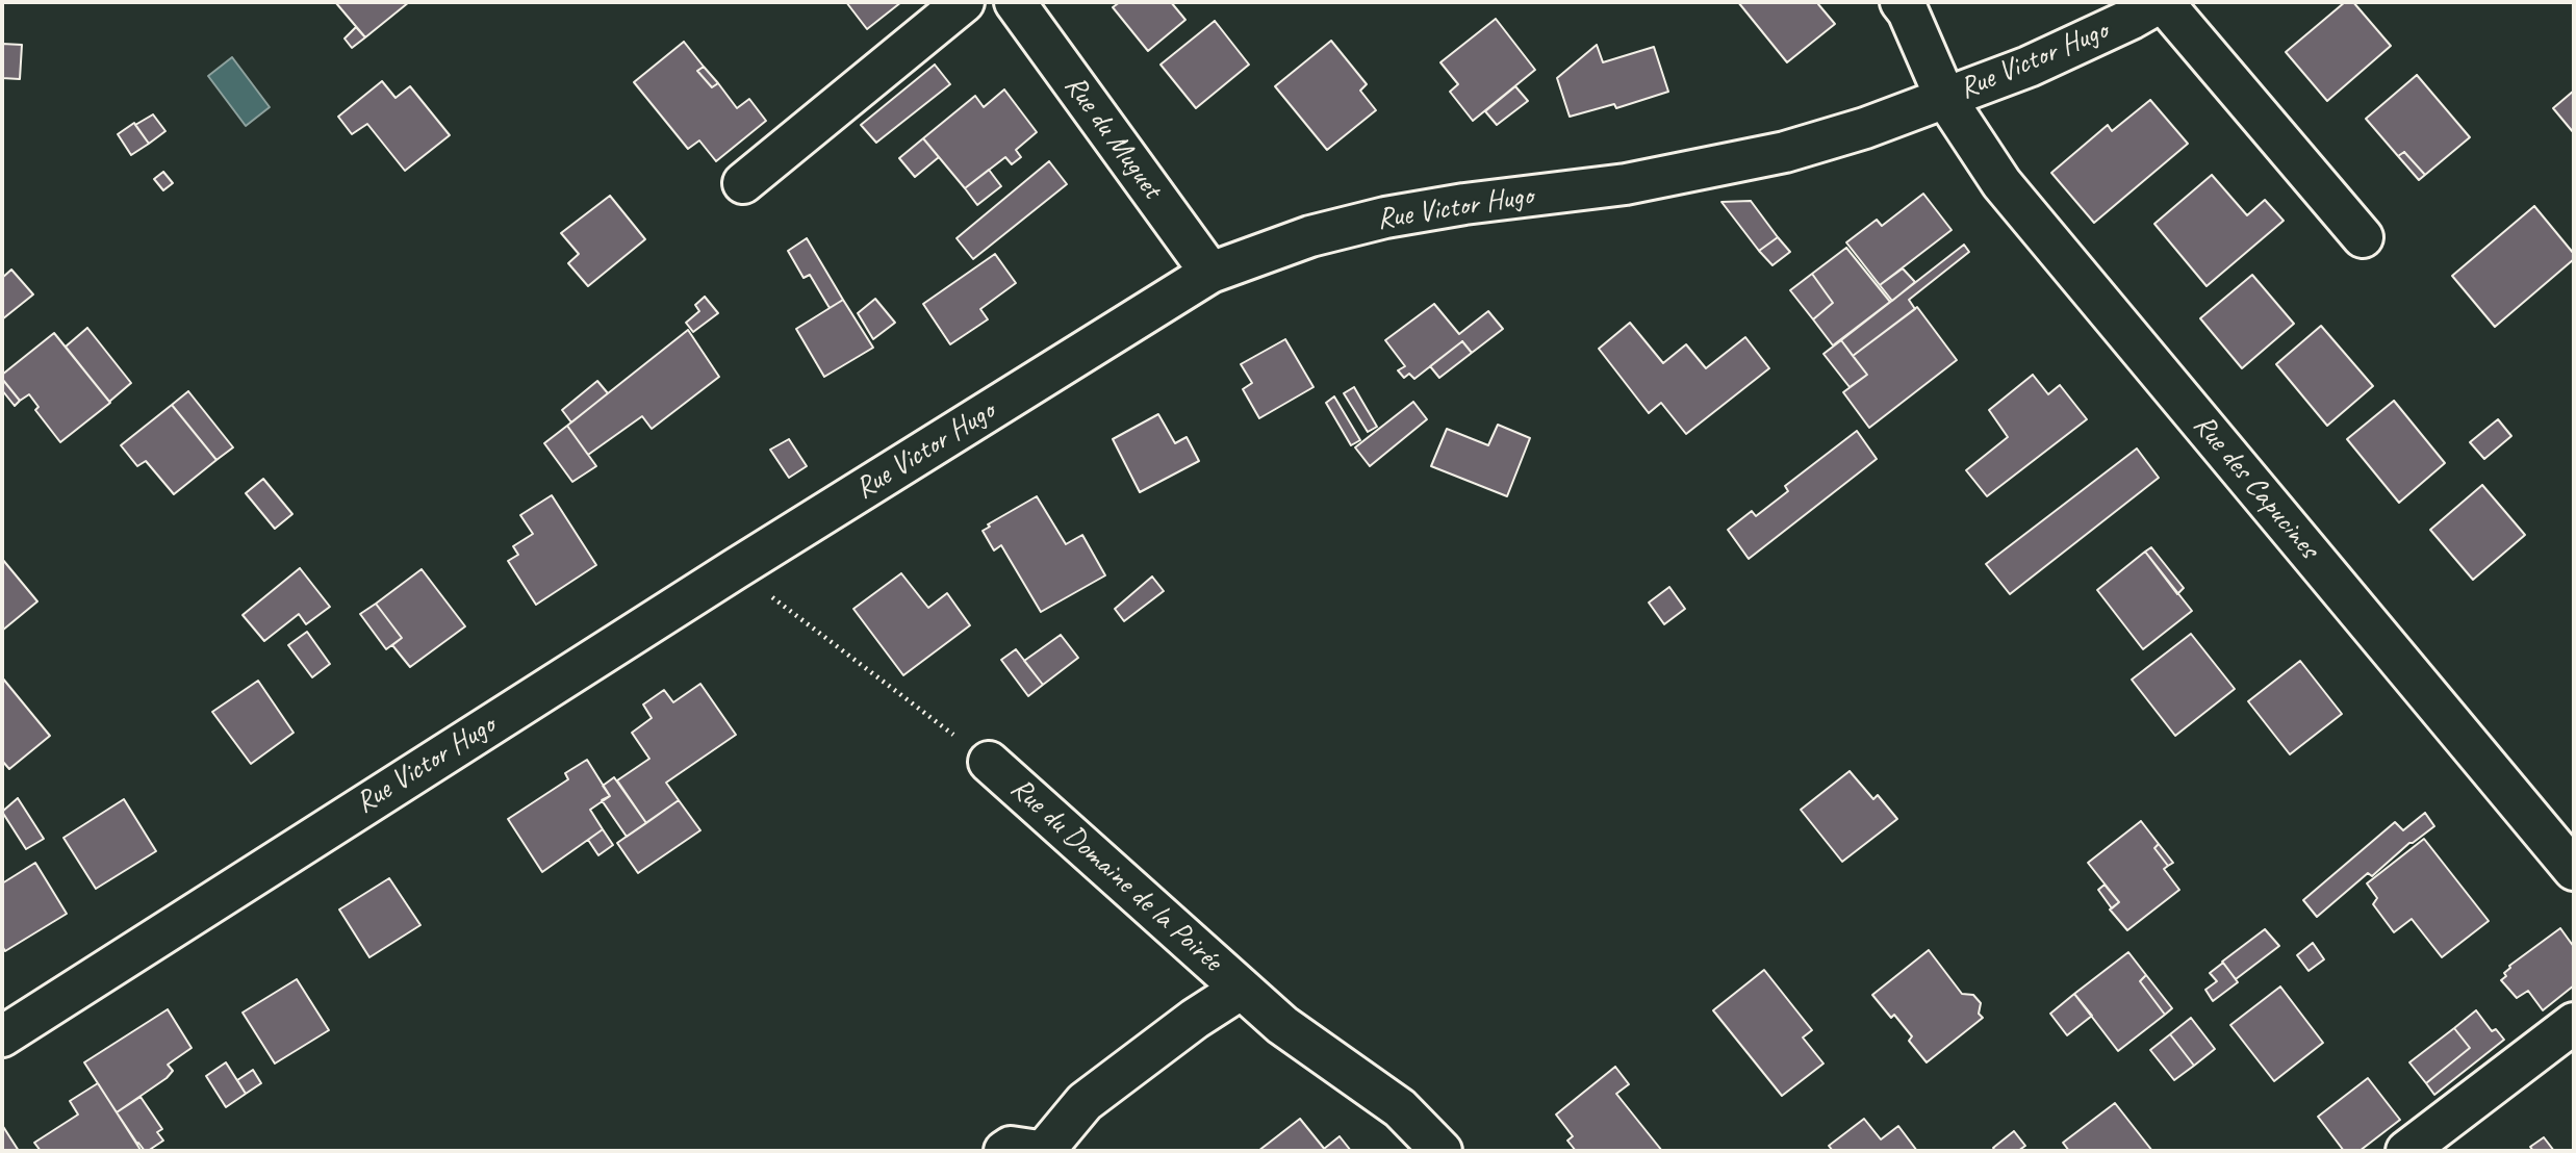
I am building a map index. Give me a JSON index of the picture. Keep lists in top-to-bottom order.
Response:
{
  "streets": {
    "street": [
      "Rue Victor Hugo",
      "Rue du Muguet",
      "Rue des Capucines",
      "Rue du Domaine de la Poirée"
    ]
  },
  "crossings": [
    ["Rue Victor Hugo", "Rue du Muguet"],
    ["Rue Victor Hugo", "Rue des Capucines"]
  ]
}
